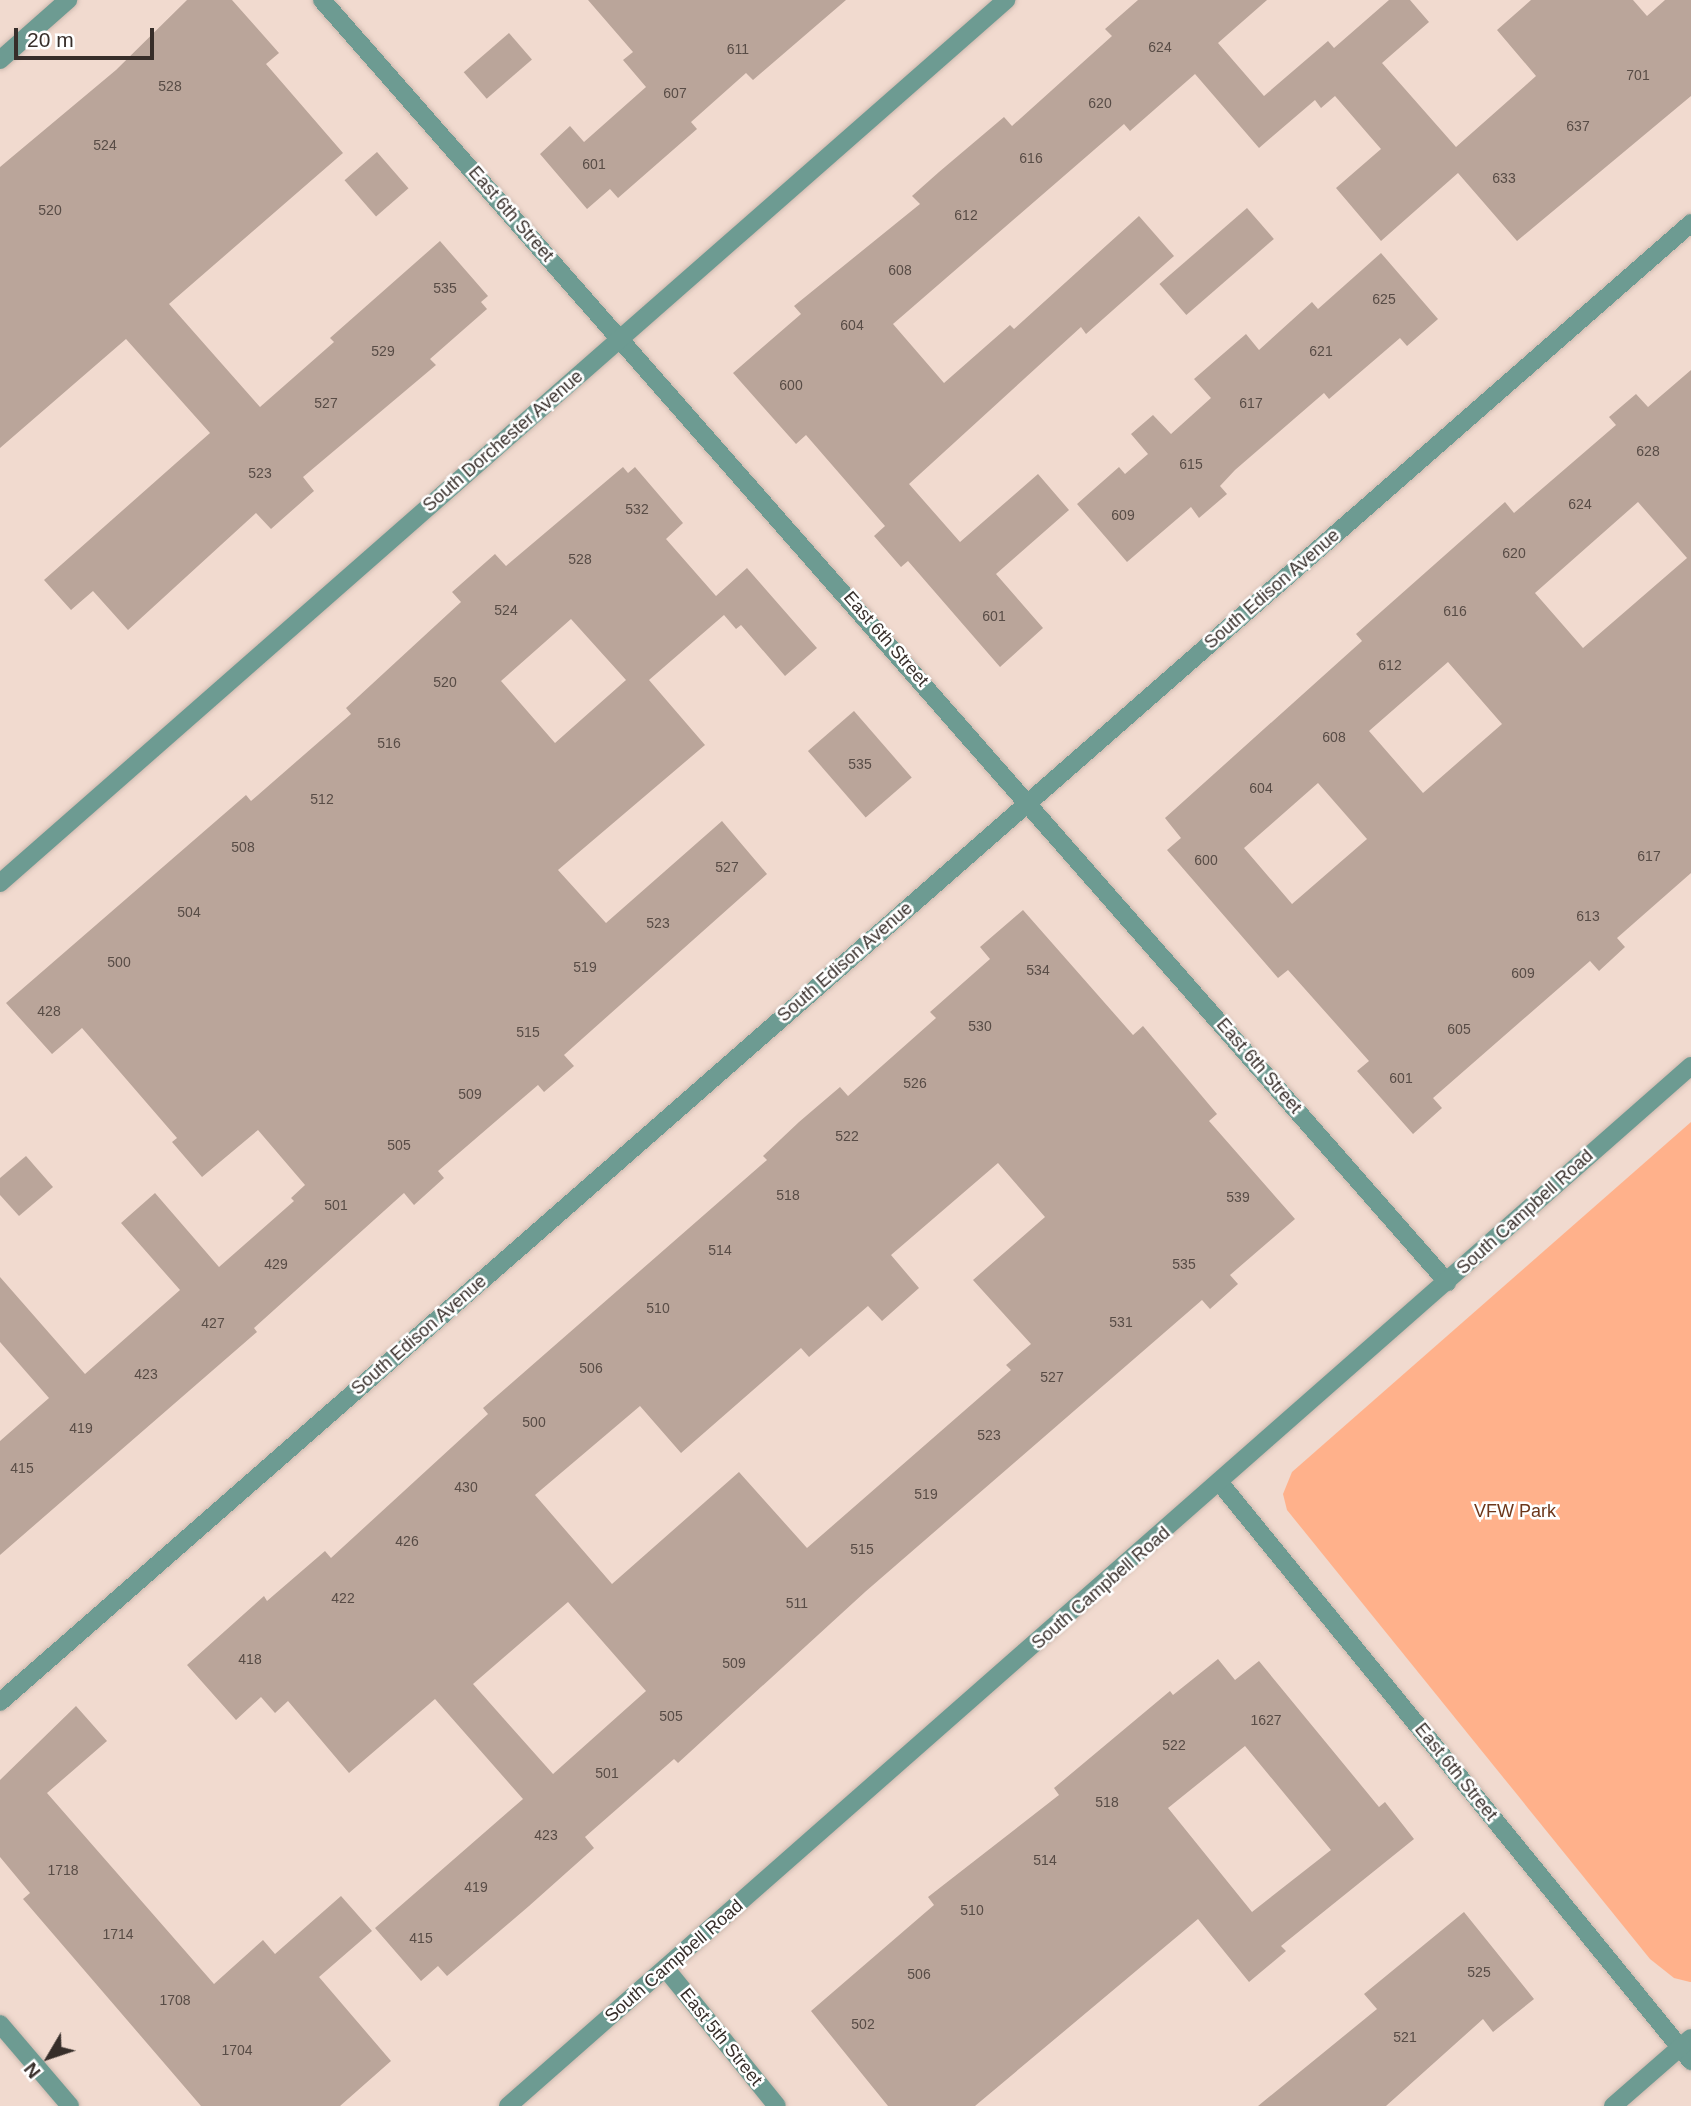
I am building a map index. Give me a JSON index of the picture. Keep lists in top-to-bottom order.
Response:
{
  "streets": {
    "street": [
      "East 6th Street",
      "South Dorchester Avenue",
      "South Edison Avenue",
      "South Campbell Road",
      "East 5th Street"
    ]
  },
  "crossings": [
    ["East 6th Street", "South Dorchester Avenue"],
    ["East 6th Street", "South Edison Avenue"],
    ["East 6th Street", "South Campbell Road"],
    ["South Campbell Road", "East 5th Street"]
  ],
  "parks": ["VFW Park"],
  "house_numbers": [
    "624",
    "611",
    "701",
    "528",
    "607",
    "620",
    "637",
    "524",
    "616",
    "601",
    "633",
    "520",
    "612",
    "608",
    "535",
    "625",
    "604",
    "529",
    "621",
    "600",
    "527",
    "617",
    "628",
    "615",
    "523",
    "624",
    "532",
    "609",
    "620",
    "528",
    "524",
    "616",
    "601",
    "612",
    "520",
    "608",
    "516",
    "535",
    "604",
    "512",
    "508",
    "617",
    "600",
    "527",
    "504",
    "613",
    "523",
    "500",
    "519",
    "534",
    "609",
    "428",
    "530",
    "605",
    "515",
    "601",
    "526",
    "509",
    "522",
    "505",
    "518",
    "539",
    "501",
    "514",
    "429",
    "535",
    "510",
    "531",
    "427",
    "506",
    "423",
    "527",
    "500",
    "419",
    "523",
    "415",
    "430",
    "519",
    "426",
    "515",
    "422",
    "511",
    "418",
    "509",
    "505",
    "1627",
    "522",
    "501",
    "518",
    "423",
    "514",
    "1718",
    "419",
    "510",
    "1714",
    "415",
    "525",
    "506",
    "1708",
    "502",
    "521",
    "1704"
  ],
  "scale_bar": "20 m",
  "north": "bottom left"
}
